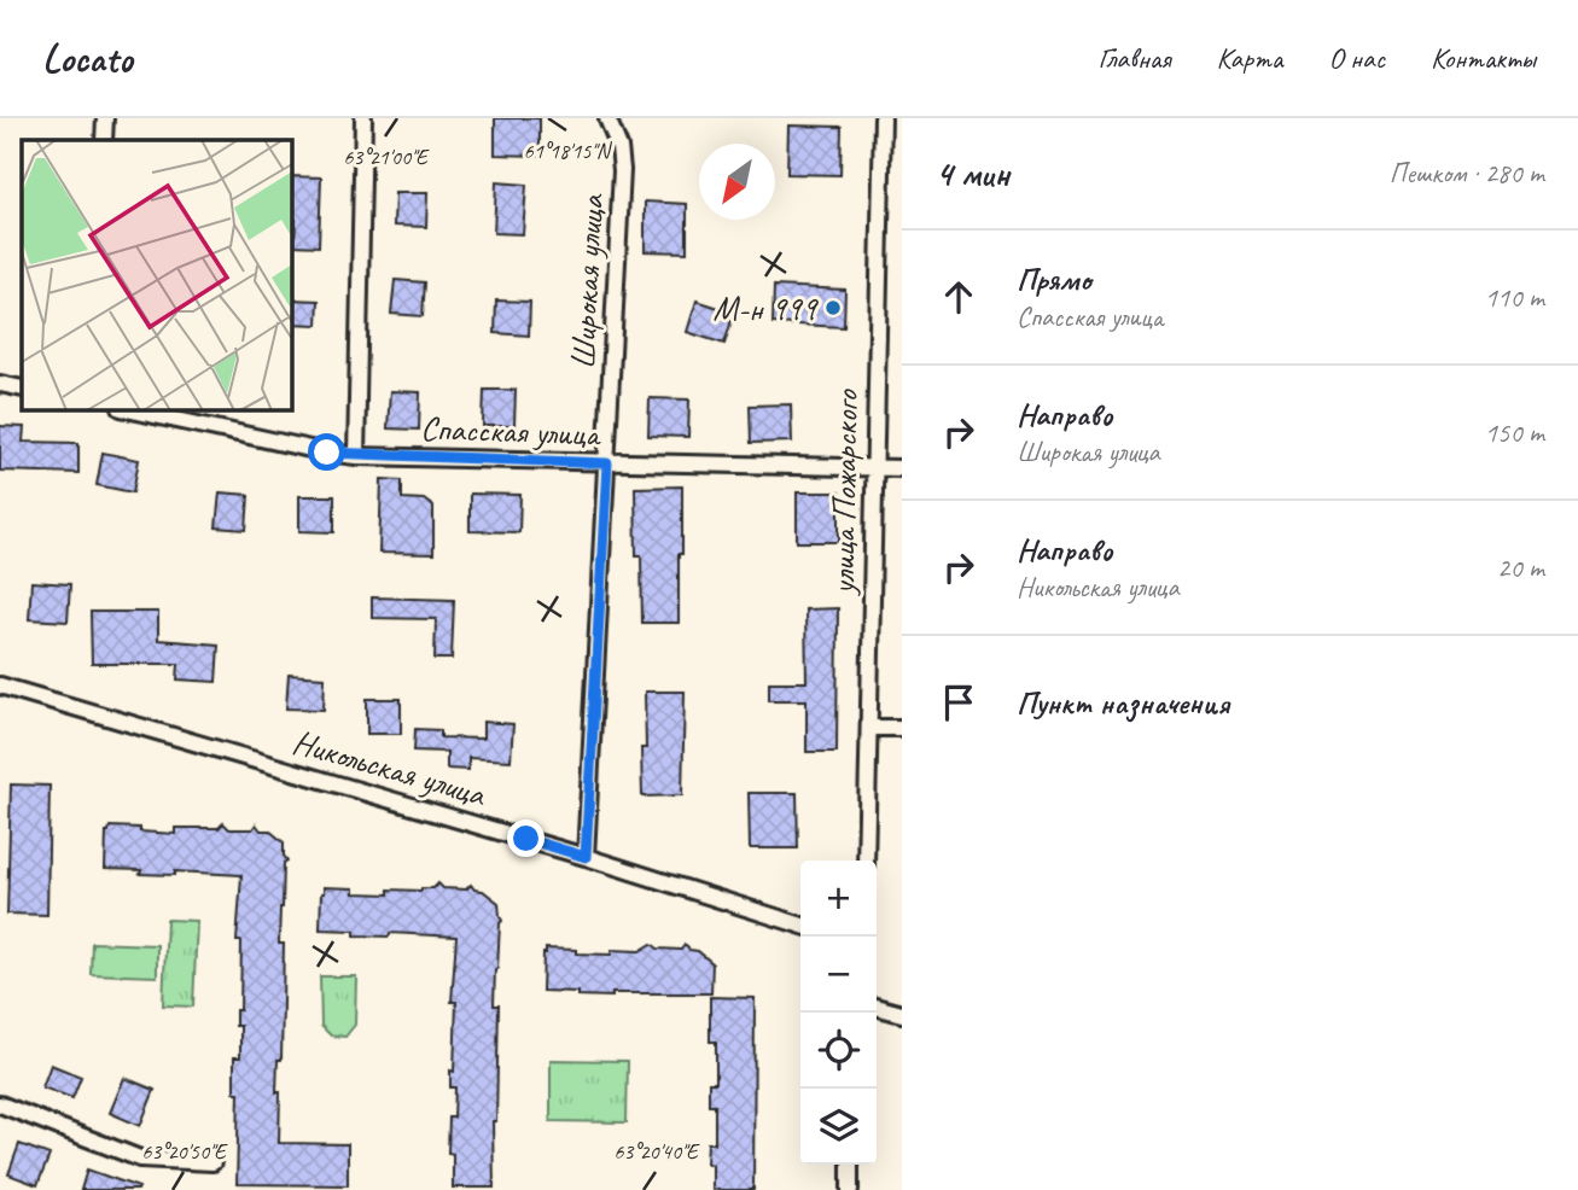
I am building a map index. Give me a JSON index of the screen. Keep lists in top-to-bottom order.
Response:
{
  "streets": {
    "street": [
      "Широкая улица",
      "Спасская улица",
      "улица Пожарского",
      "Никольская улица"
    ]
  },
  "crossings": [
    ["Широкая улица", "Спасская улица"],
    ["Широкая улица", "Никольская улица"],
    ["Спасская улица", "улица Пожарского"]
  ],
  "places": ["М-н 999"],
  "north": "bottom left",
  "page": {
    "header": "Locato",
    "nav": [
      "Главная",
      "Карта",
      "О нас",
      "Контакты"
    ],
    "heading": ["4 мин", "Пешком · 280 m"],
    "list": [
      ["Прямо", "Спасская улица", "110 m"],
      ["Направо", "Широкая улица", "150 m"],
      ["Направо", "Никольская улица", "20 m"],
      "Пункт назначения"
    ],
    "map_buttons": ["+", "−"]
  },
  "coordinates": [
    "61°18'15\"N",
    "63°21'00\"E",
    "63°20'50\"E",
    "63°20'40\"E"
  ]
}
